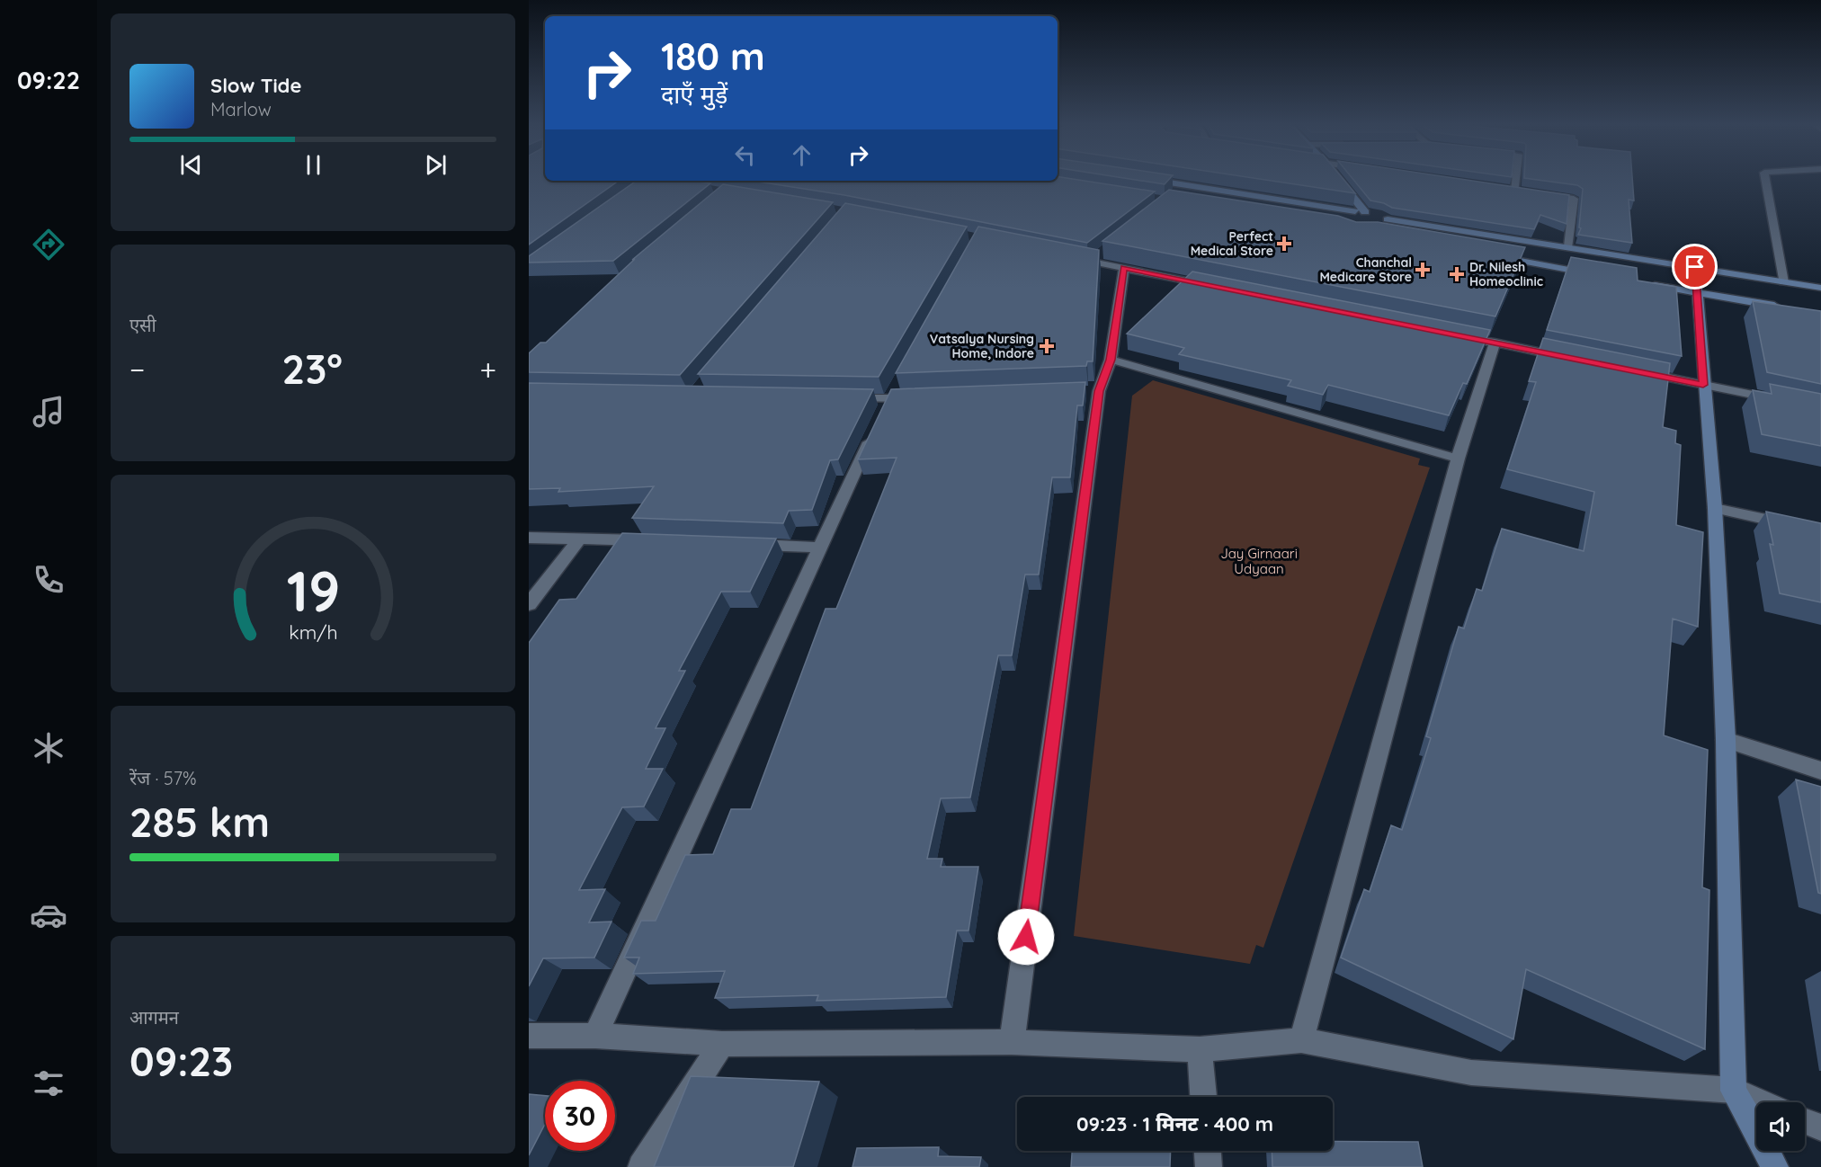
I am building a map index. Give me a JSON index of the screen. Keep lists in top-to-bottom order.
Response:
{
  "parks": ["Jay Girnaari Udyaan"],
  "places": {
    "health": [
      "Perfect Medical Store",
      "Chanchal Medicare Store",
      "Dr. Nilesh Homeoclinic",
      "Vatsalya Nursing Home, Indore"
    ]
  },
  "page": {
    "tabs": "09:22",
    "turn": ["180 m", "दाएँ मुड़ें"],
    "song": ["Slow Tide", "Marlow"],
    "tile": [
      "एसी",
      ["रेंज · 57%", "285 km"],
      ["आगमन", "09:23"]
    ],
    "heat": ["−", "23°", "+"],
    "limit": "30",
    "trip": "09:23 · 1 मिनट · 400 m",
    "gauge": ["19", "km/h"]
  }
}
